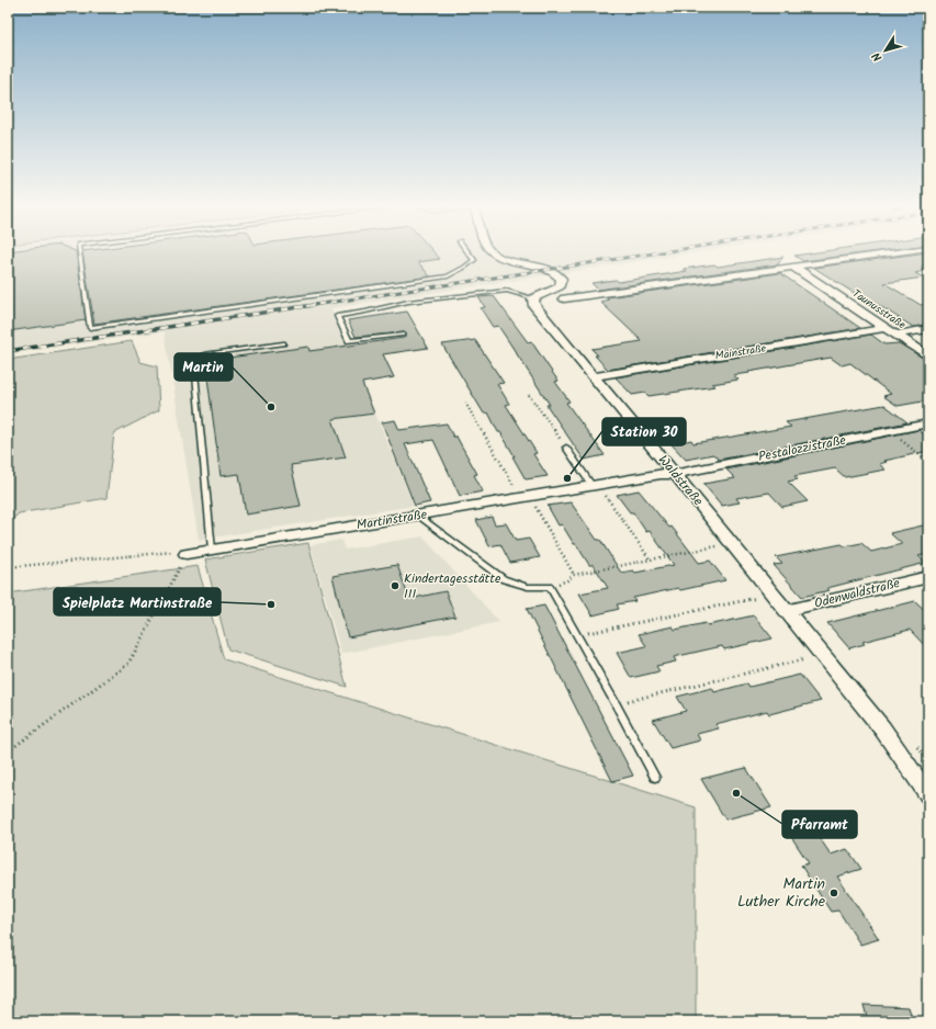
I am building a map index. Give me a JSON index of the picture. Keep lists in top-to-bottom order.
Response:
{
  "streets": {
    "street": [
      "Taunusstraße",
      "Mainstraße",
      "Pestalozzistraße",
      "Waldstraße",
      "Martinstraße",
      "Odenwaldstraße"
    ]
  },
  "crossings": [
    ["Taunusstraße", "Mainstraße"],
    ["Mainstraße", "Waldstraße"],
    ["Pestalozzistraße", "Waldstraße"],
    ["Pestalozzistraße", "Martinstraße"],
    ["Waldstraße", "Martinstraße"],
    ["Waldstraße", "Odenwaldstraße"]
  ],
  "places": [
    "Martin",
    "Station 30",
    "Kindertagesstätte III",
    "Spielplatz Martinstraße",
    "Pfarramt",
    "Martin Luther Kirche"
  ],
  "north": "bottom left"
}
